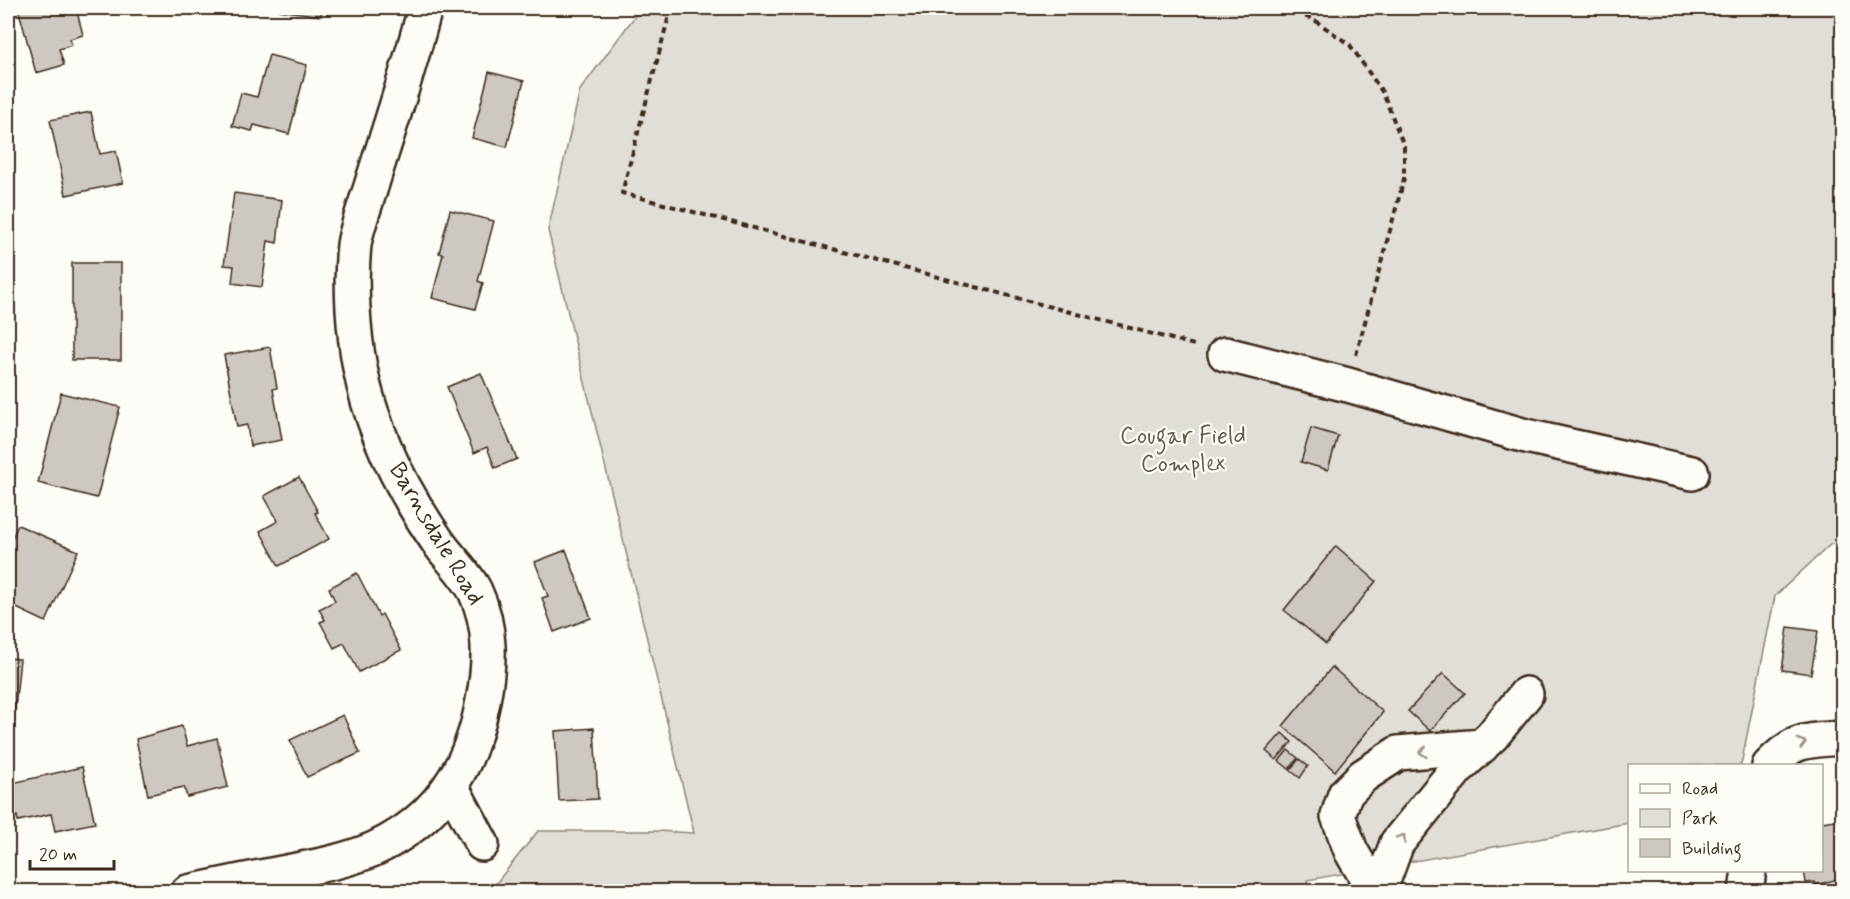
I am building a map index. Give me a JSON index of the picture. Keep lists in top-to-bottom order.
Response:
{
  "streets": {
    "street": ["Barnsdale Road"]
  },
  "parks": ["Cougar Field Complex"],
  "legend": ["Road", "Park", "Building"],
  "scale_bar": "20 m"
}
